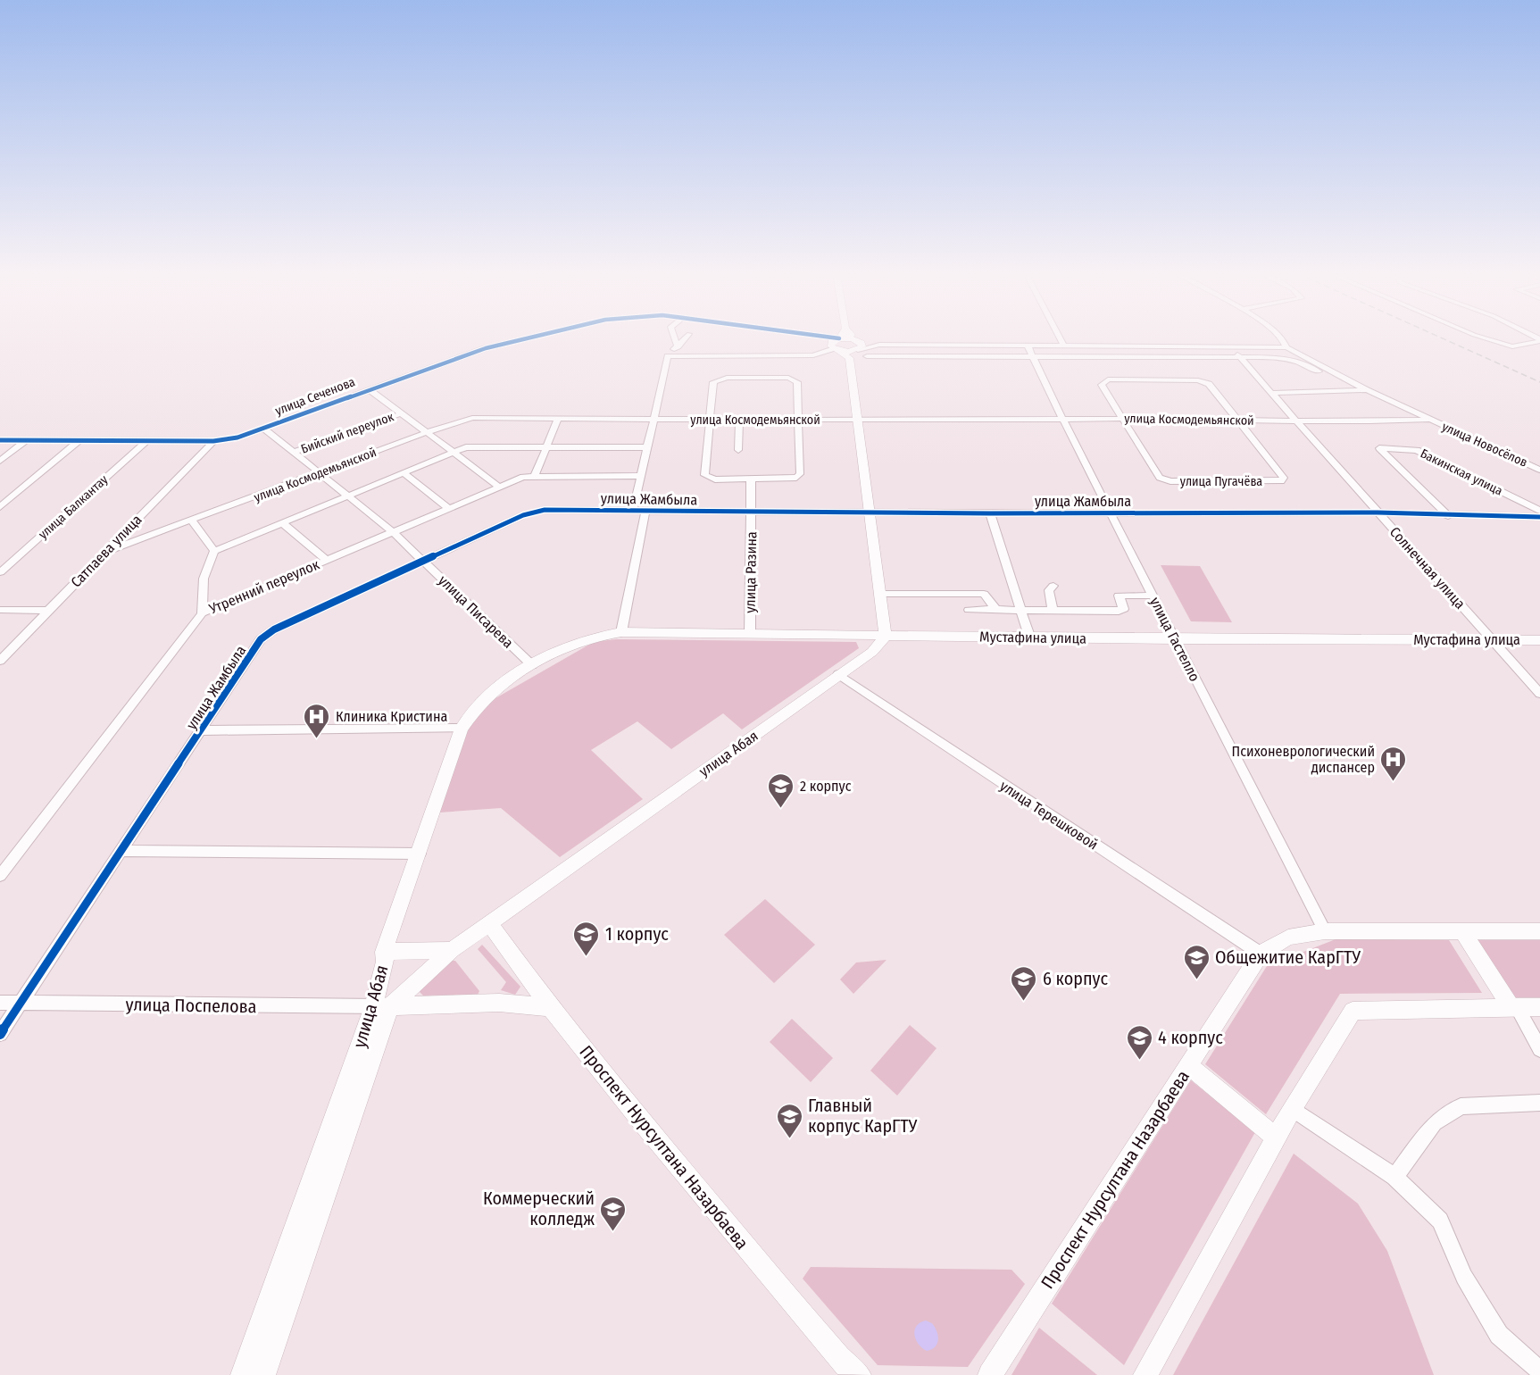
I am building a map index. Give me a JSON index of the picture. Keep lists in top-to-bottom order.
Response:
{
  "streets": {
    "main road": ["Мустафина улица", "улица Абая", "Проспект Нурсултана Назарбаева"],
    "street": [
      "улица Сеченова",
      "улица Космодемьянской",
      "Бийский переулок",
      "улица Новосёлов",
      "Бакинская улица",
      "улица Пугачёва",
      "улица Жамбыла",
      "улица Балкантау",
      "Сатпаева улица",
      "Солнечная улица",
      "улица Разина",
      "Утренний переулок",
      "улица Писарева",
      "улица Гастелло",
      "улица Терешковой",
      "улица Поспелова"
    ]
  },
  "crossings": [
    ["улица Сеченова", "улица Балкантау"],
    ["улица Сеченова", "Сатпаева улица"],
    ["улица Сеченова", "улица Писарева"],
    ["улица Космодемьянской", "улица Новосёлов"],
    ["улица Космодемьянской", "улица Пугачёва"],
    ["улица Космодемьянской", "Сатпаева улица"],
    ["улица Космодемьянской", "Солнечная улица"],
    ["улица Космодемьянской", "улица Писарева"],
    ["улица Космодемьянской", "улица Гастелло"],
    ["Бийский переулок", "улица Писарева"],
    ["Бакинская улица", "улица Жамбыла"],
    ["улица Жамбыла", "Солнечная улица"],
    ["улица Жамбыла", "улица Разина"],
    ["улица Жамбыла", "улица Писарева"],
    ["улица Жамбыла", "улица Гастелло"],
    ["улица Жамбыла", "улица Поспелова"],
    ["Солнечная улица", "Мустафина улица"],
    ["улица Разина", "Мустафина улица"],
    ["Утренний переулок", "улица Писарева"],
    ["улица Писарева", "Мустафина улица"],
    ["улица Писарева", "улица Абая"],
    ["Мустафина улица", "улица Гастелло"],
    ["Мустафина улица", "улица Абая"],
    ["улица Гастелло", "Проспект Нурсултана Назарбаева"],
    ["улица Абая", "улица Терешковой"],
    ["улица Абая", "улица Поспелова"],
    ["улица Абая", "Проспект Нурсултана Назарбаева"],
    ["улица Терешковой", "Проспект Нурсултана Назарбаева"]
  ],
  "places": {
    "hospital": ["Клиника Кристина", "Психоневрологический диспансер"],
    "school or university": [
      "2 корпус",
      "1 корпус",
      "Общежитие КарГТУ",
      "6 корпус",
      "4 корпус",
      "Главный корпус КарГТУ",
      "Коммерческий колледж"
    ]
  }
}
